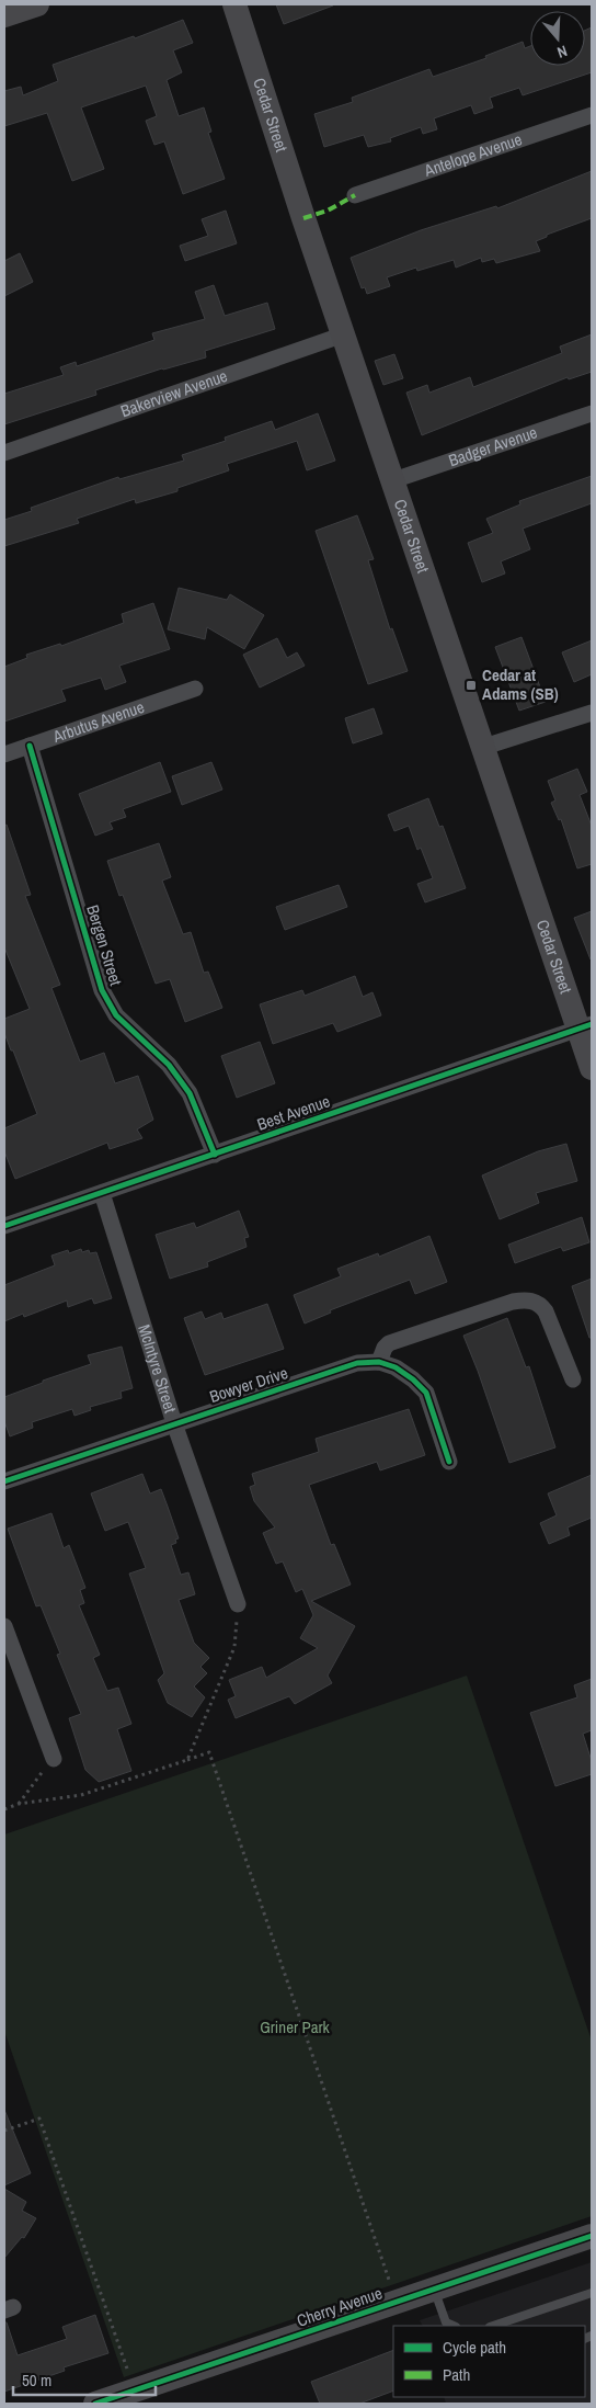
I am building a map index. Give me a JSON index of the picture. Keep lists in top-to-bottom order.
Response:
{
  "streets": {
    "main road": ["Cedar Street", "Cherry Avenue"],
    "street": [
      "Antelope Avenue",
      "Bakerview Avenue",
      "Badger Avenue",
      "Arbutus Avenue",
      "Bergen Street",
      "Best Avenue",
      "McIntyre Street",
      "Bowyer Drive"
    ]
  },
  "crossings": [
    ["Cedar Street", "Bakerview Avenue"],
    ["Cedar Street", "Badger Avenue"],
    ["Cedar Street", "Best Avenue"],
    ["Arbutus Avenue", "Bergen Street"],
    ["Bergen Street", "Best Avenue"],
    ["Best Avenue", "McIntyre Street"],
    ["McIntyre Street", "Bowyer Drive"]
  ],
  "parks": ["Griner Park"],
  "places": {
    "transit": ["Cedar at Adams (SB)"]
  },
  "legend": ["Cycle path", "Path"],
  "scale_bar": "50 m",
  "north": "bottom"
}
